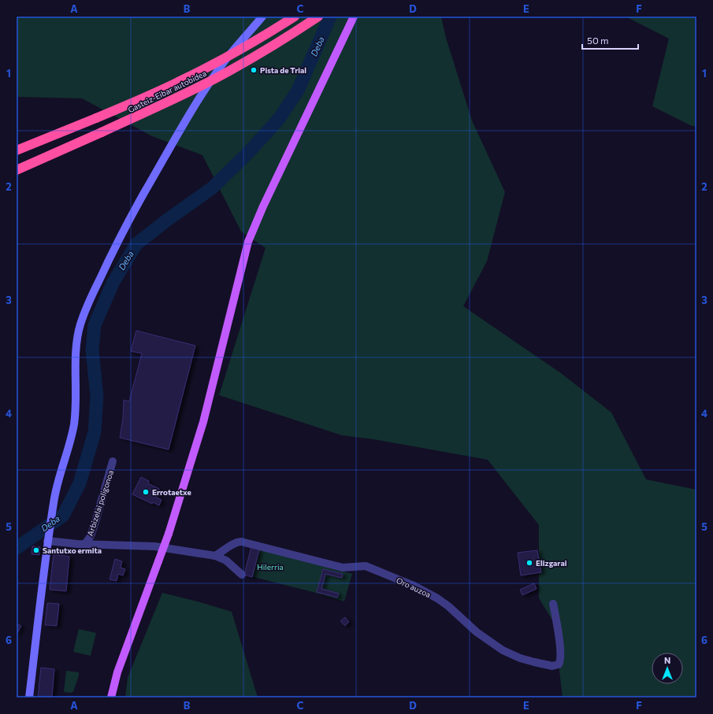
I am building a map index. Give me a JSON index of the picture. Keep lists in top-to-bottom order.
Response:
{
  "streets": {
    "highway": ["Gasteiz-Eibar autobidea"],
    "street": ["Arbizelai poligonoa", "Oro auzoa"]
  },
  "water": ["Deba"],
  "parks": ["Hilerria"],
  "places": [
    "Pista de Trial",
    "Errotaetxe",
    "Santutxo ermita",
    "Elizgarai"
  ],
  "scale_bar": "50 m",
  "north": "top",
  "grid": {
    "columns": [
      "A",
      "B",
      "C",
      "D",
      "E",
      "F"
    ],
    "rows": [
      "1",
      "2",
      "3",
      "4",
      "5",
      "6"
    ]
  }
}
